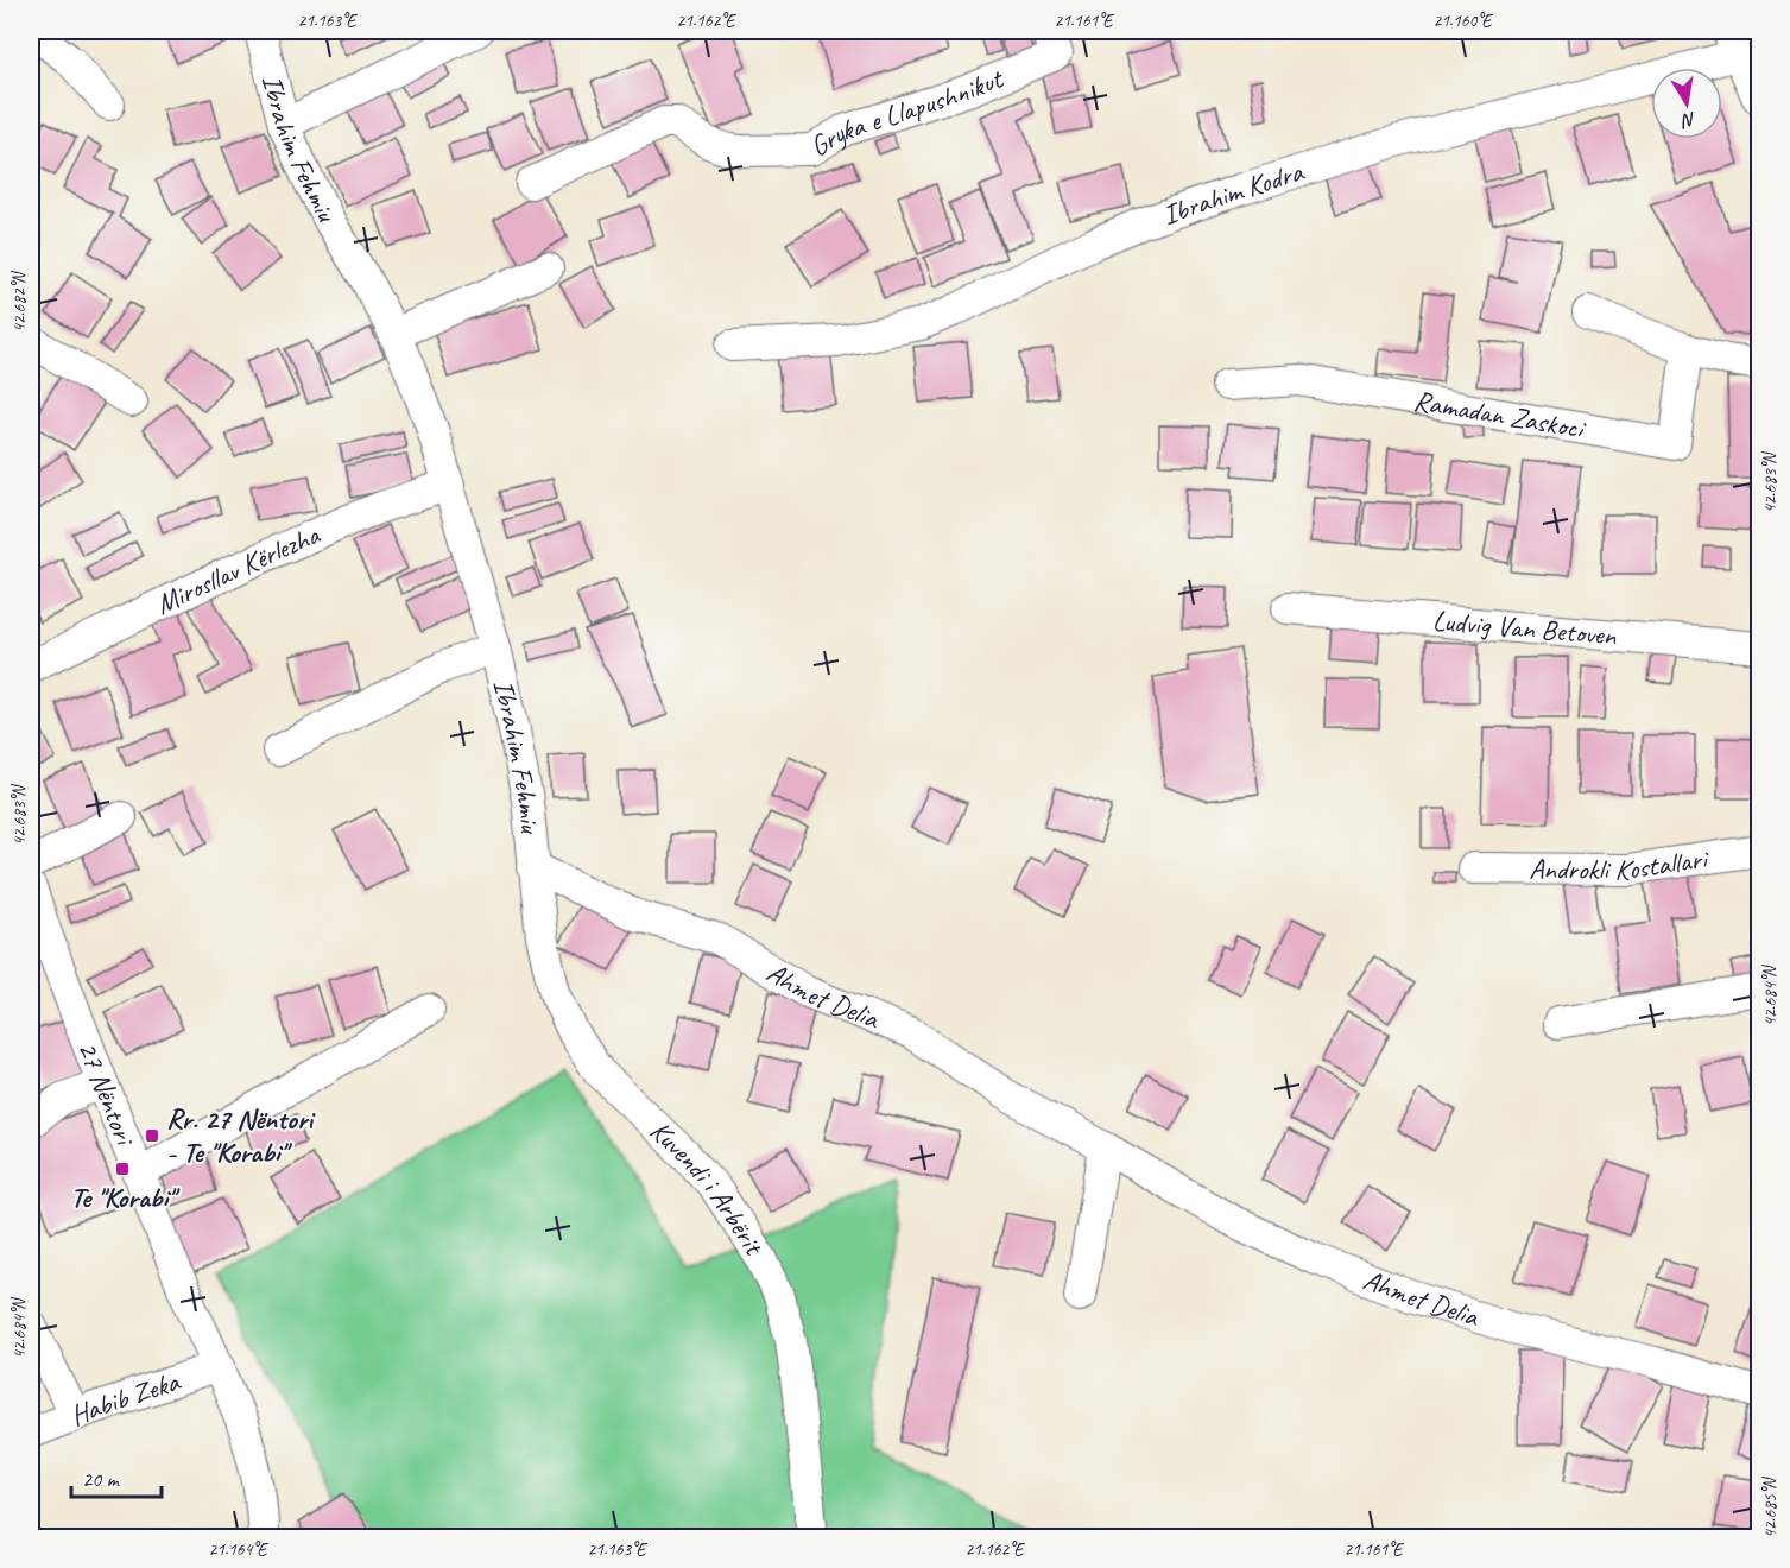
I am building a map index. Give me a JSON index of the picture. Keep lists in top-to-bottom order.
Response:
{
  "streets": {
    "street": [
      "Gryka e Llapushnikut",
      "Ibrahim Fehmiu",
      "Ibrahim Kodra",
      "Ramadan Zaskoci",
      "Mirosllav Kërlezha",
      "Ludvig Van Betoven",
      "Androkli Kostallari",
      "Ahmet Delia",
      "27 Nëntori",
      "Kuvendi i Arbërit",
      "Habib Zeka"
    ]
  },
  "crossings": [
    ["Ibrahim Fehmiu", "Mirosllav Kërlezha"],
    ["Ibrahim Fehmiu", "Ahmet Delia"],
    ["Ibrahim Fehmiu", "Kuvendi i Arbërit"],
    ["Ahmet Delia", "Kuvendi i Arbërit"],
    ["27 Nëntori", "Habib Zeka"]
  ],
  "places": {
    "transit": ["Rr. 27 Nëntori - Te \"Korabi\"", "Te \"Korabi\""]
  },
  "scale_bar": "20 m",
  "north": "bottom",
  "coordinates": [
    "21.163°E",
    "21.162°E",
    "21.161°E",
    "21.160°E",
    "42.682°N",
    "42.683°N",
    "42.684°N",
    "42.685°N",
    "21.164°E"
  ]
}
